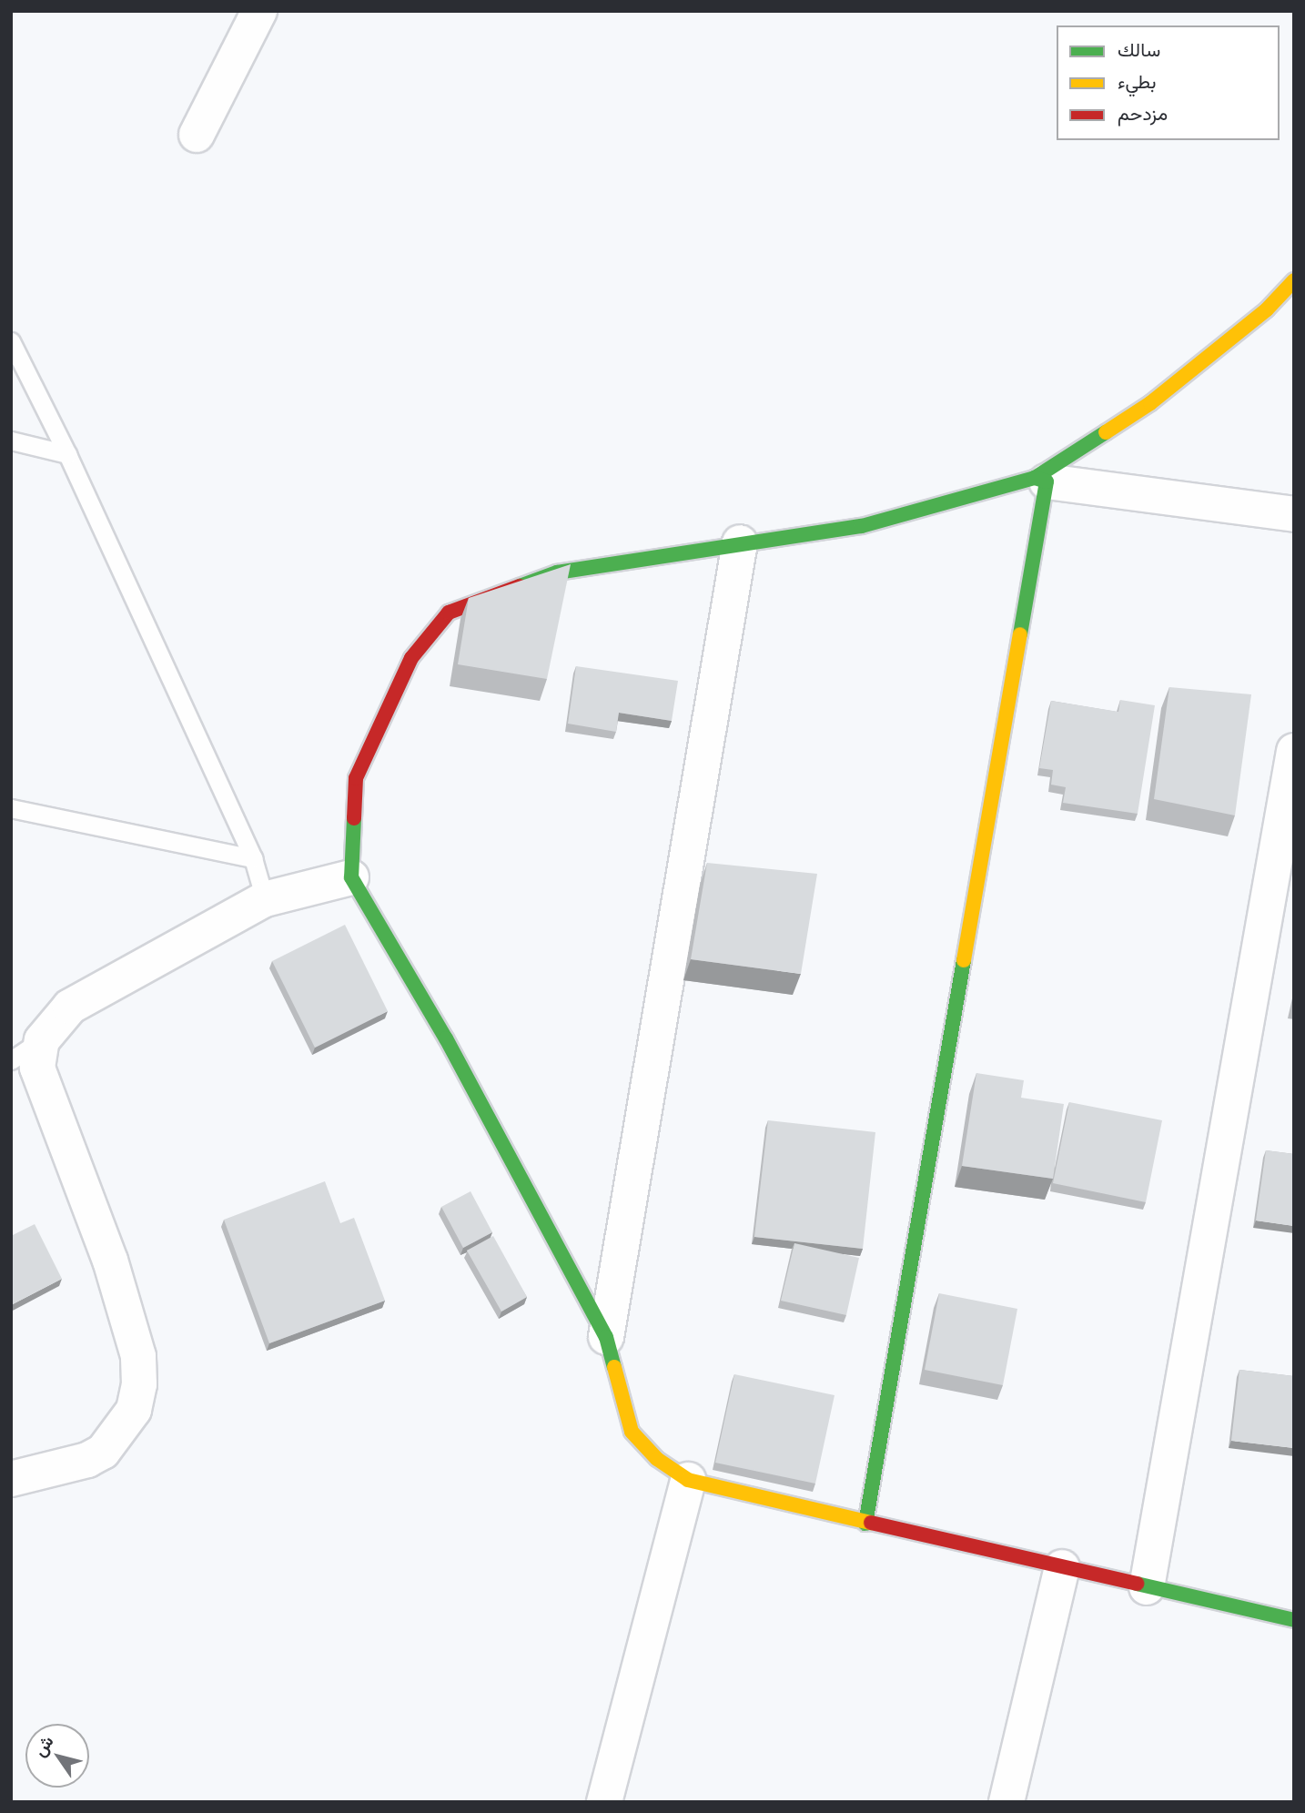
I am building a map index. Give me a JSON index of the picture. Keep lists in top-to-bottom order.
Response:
{
  "legend": ["سالك", "بطيء", "مزدحم"],
  "north": "top left"
}
